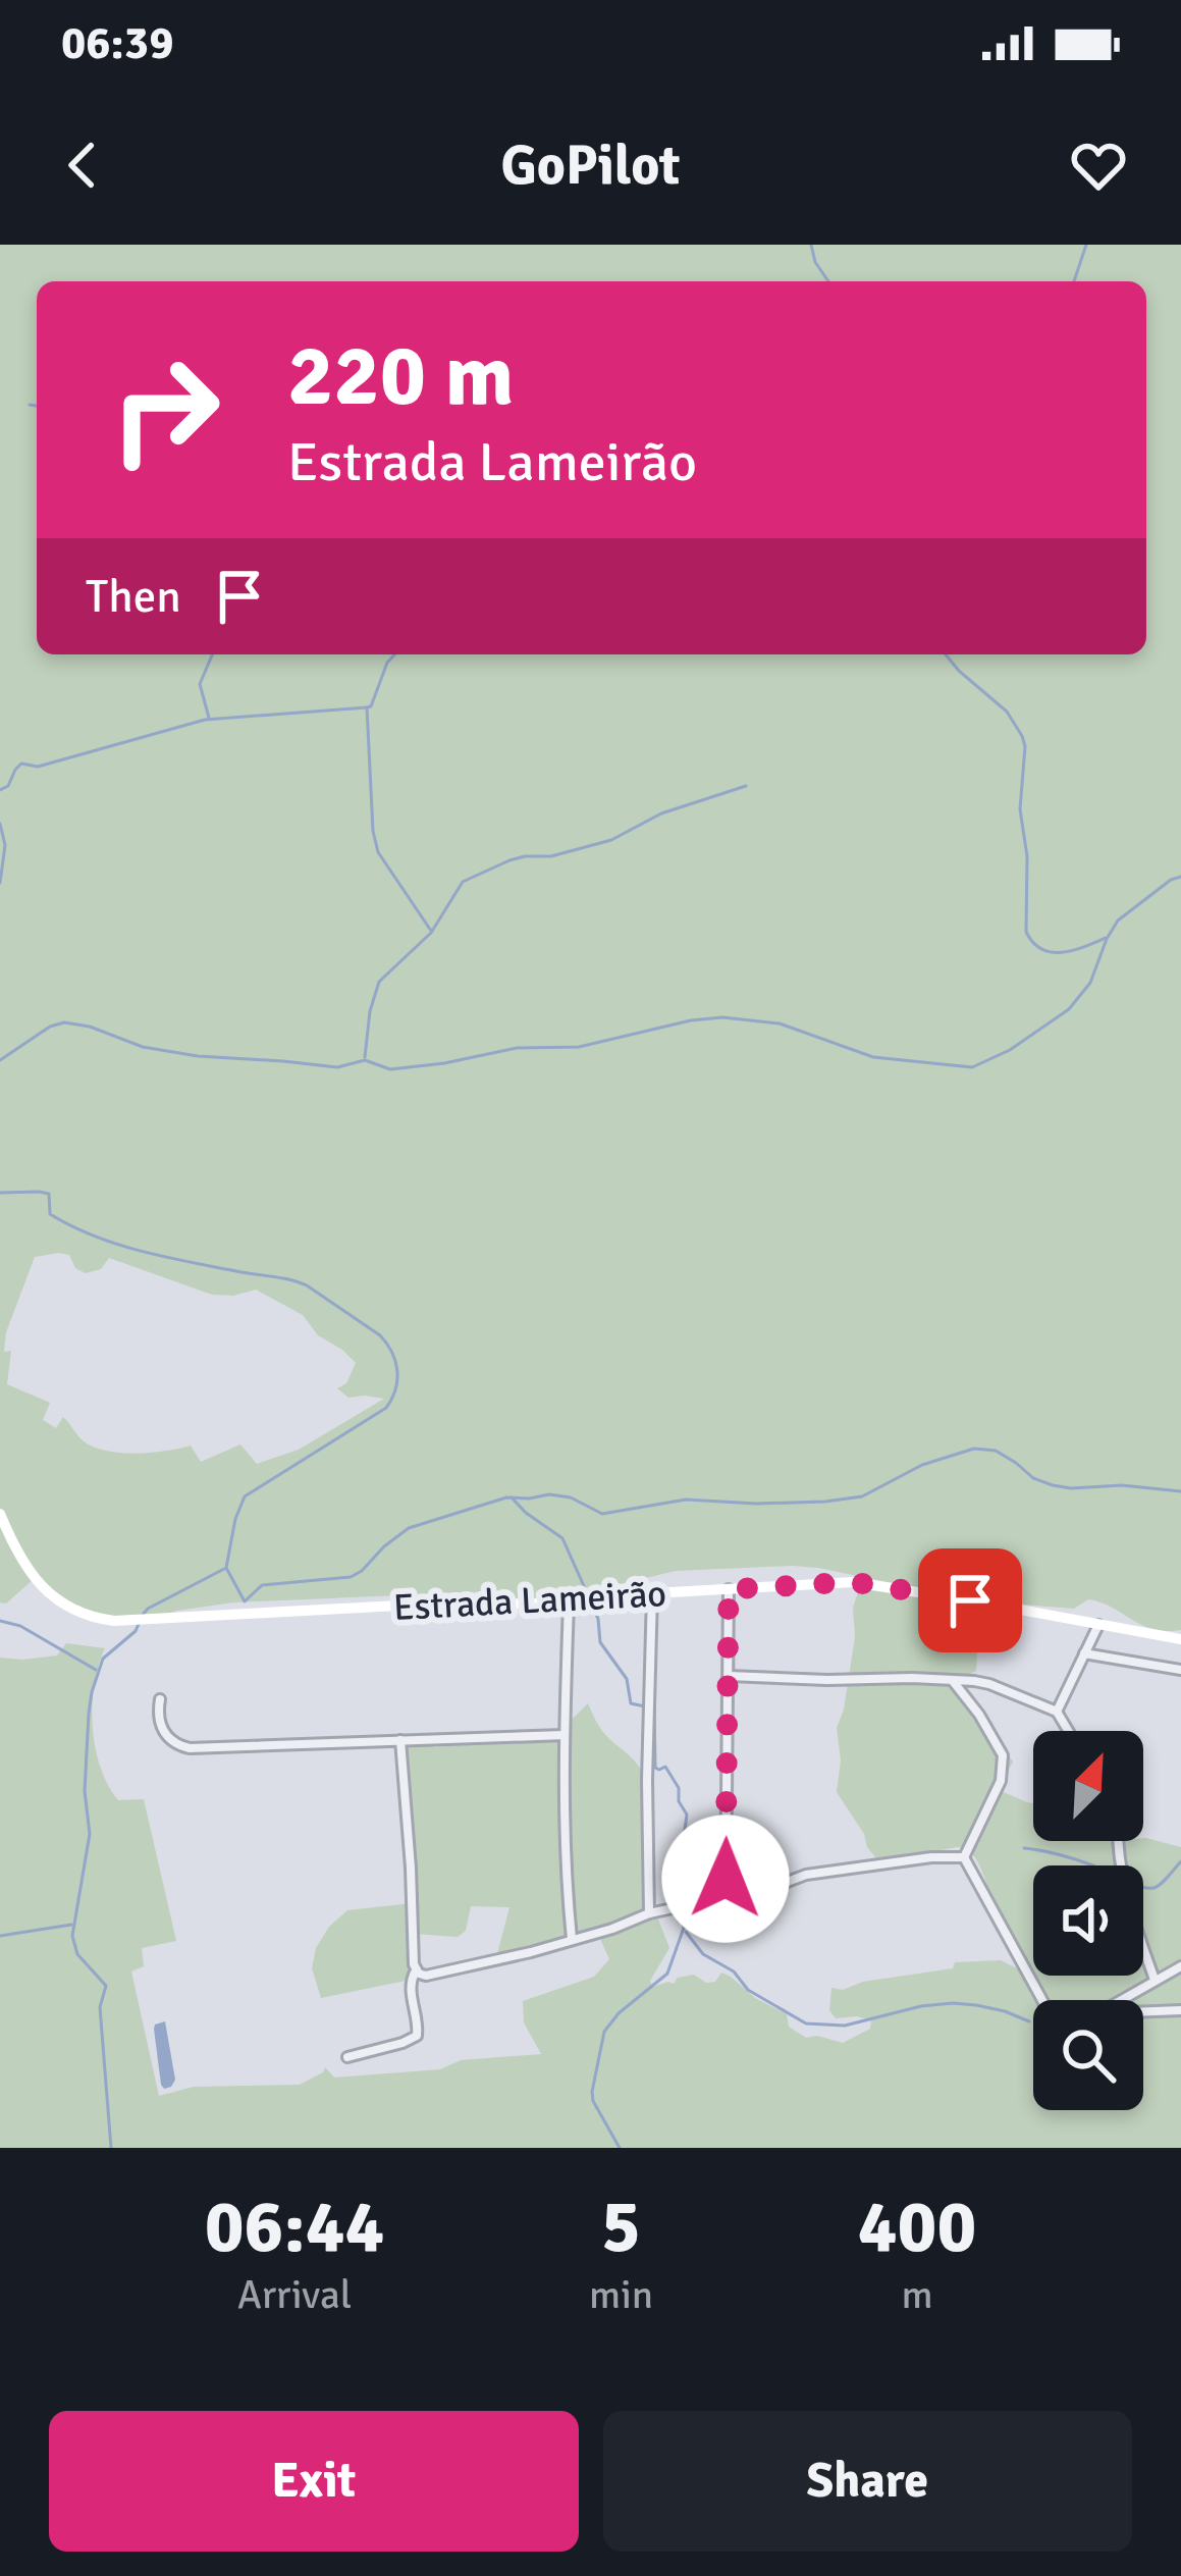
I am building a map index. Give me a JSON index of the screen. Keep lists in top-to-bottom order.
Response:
{
  "streets": {
    "street": ["Estrada Lameirão"]
  },
  "north": "top right",
  "page": {
    "status": "06:39",
    "header": "GoPilot",
    "turn": ["220 m", "Estrada Lameirão"],
    "then": "Then",
    "eta": [
      "06:44",
      "Arrival",
      "5",
      "min",
      "400",
      "m"
    ],
    "buttons": ["Exit", "Share"]
  }
}
